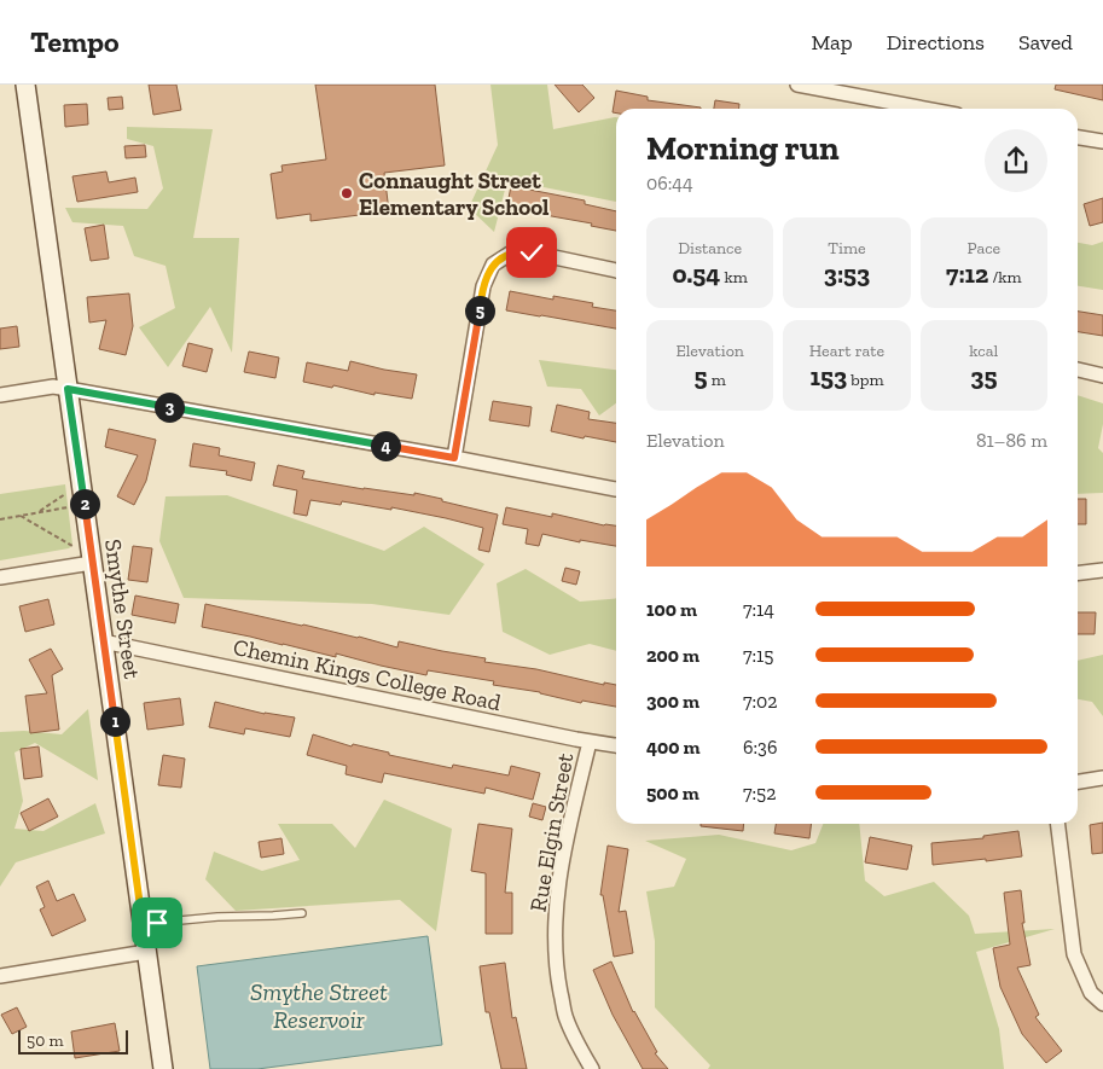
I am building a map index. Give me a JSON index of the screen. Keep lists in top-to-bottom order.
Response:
{
  "streets": {
    "main road": ["Smythe Street"],
    "street": ["Chemin Kings College Road", "Rue Elgin Street"]
  },
  "crossings": [
    ["Smythe Street", "Chemin Kings College Road"],
    ["Chemin Kings College Road", "Rue Elgin Street"]
  ],
  "water": ["Smythe Street Reservoir"],
  "places": ["Connaught Street Elementary School"],
  "scale_bar": "50 m",
  "page": {
    "header": "Tempo",
    "nav": ["Map", "Directions", "Saved"],
    "heading": ["Morning run", "06:44"],
    "stats": [
      ["Distance", "0.54 km"],
      ["Time", "3:53"],
      ["Pace", "7:12 /km"],
      ["Elevation", "5 m"],
      ["Heart rate", "153 bpm"],
      ["kcal", "35"]
    ],
    "pins": [
      "5",
      "3",
      "4",
      "2",
      "1"
    ],
    "chart": ["Elevation", "81–86 m"],
    "list": [
      {
        "name": "100 m",
        "note": "7:14"
      },
      {
        "name": "200 m",
        "note": "7:15"
      },
      {
        "name": "300 m",
        "note": "7:02"
      },
      {
        "name": "400 m",
        "note": "6:36"
      },
      {
        "name": "500 m",
        "note": "7:52"
      }
    ],
    "scale": "50 m"
  }
}
